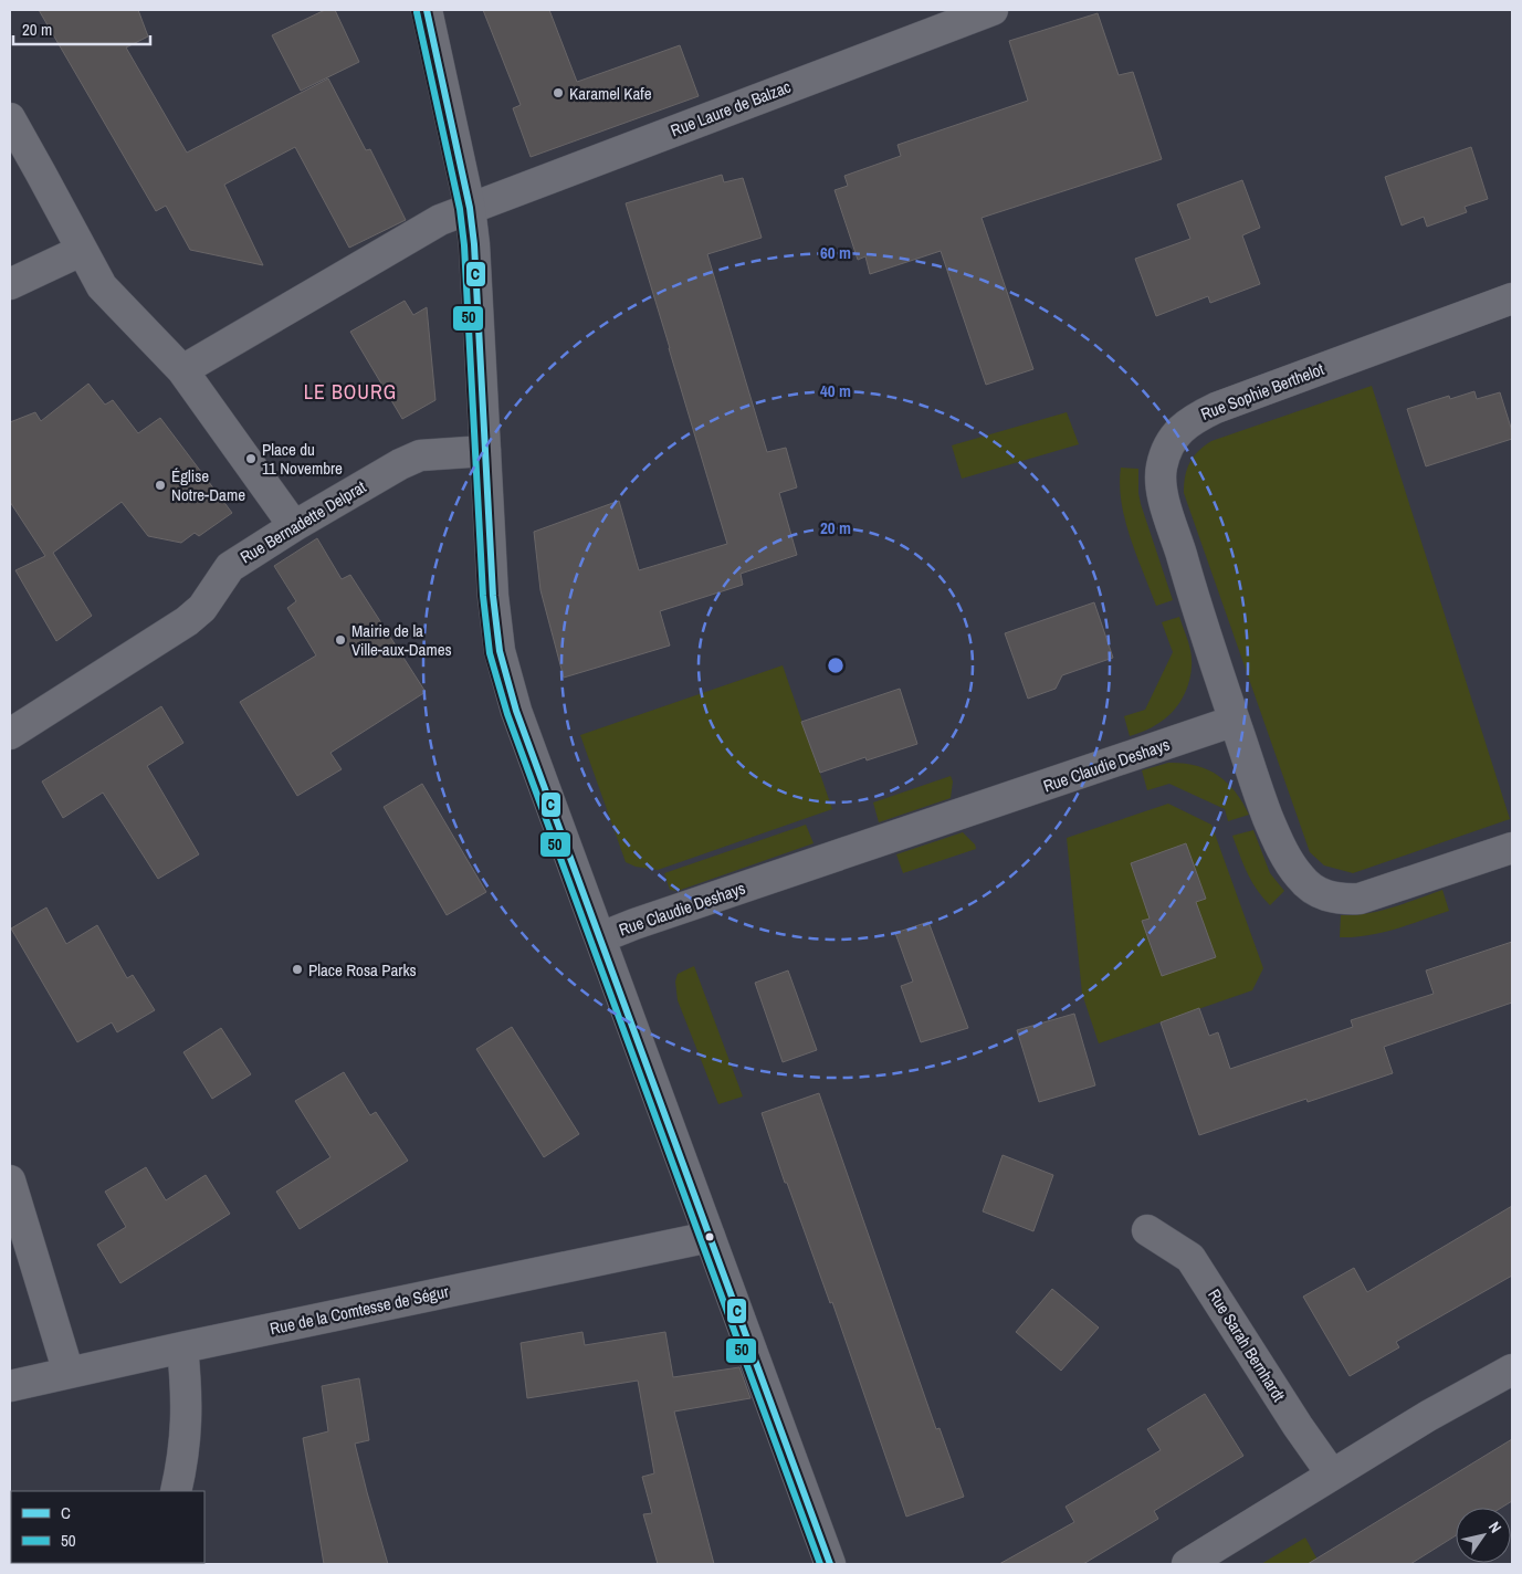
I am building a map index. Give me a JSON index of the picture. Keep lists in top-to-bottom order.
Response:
{
  "streets": {
    "street": [
      "Rue Laure de Balzac",
      "Rue Sophie Berthelot",
      "Rue Bernadette Delprat",
      "Rue Claudie Deshays",
      "Rue de la Comtesse de Ségur",
      "Rue Sarah Bernhardt"
    ]
  },
  "crossings": [
    ["Rue Sophie Berthelot", "Rue Claudie Deshays"]
  ],
  "districts": ["LE BOURG"],
  "places": [
    "Karamel Kafe",
    "Place du 11 Novembre",
    "Église Notre-Dame",
    "Mairie de la Ville-aux-Dames",
    "Place Rosa Parks"
  ],
  "lines": ["transit line C", "transit line 50"],
  "legend": ["C", "50"],
  "scale_bar": "20 m",
  "north": "top right",
  "rings": ["60 m", "40 m", "20 m"]
}
